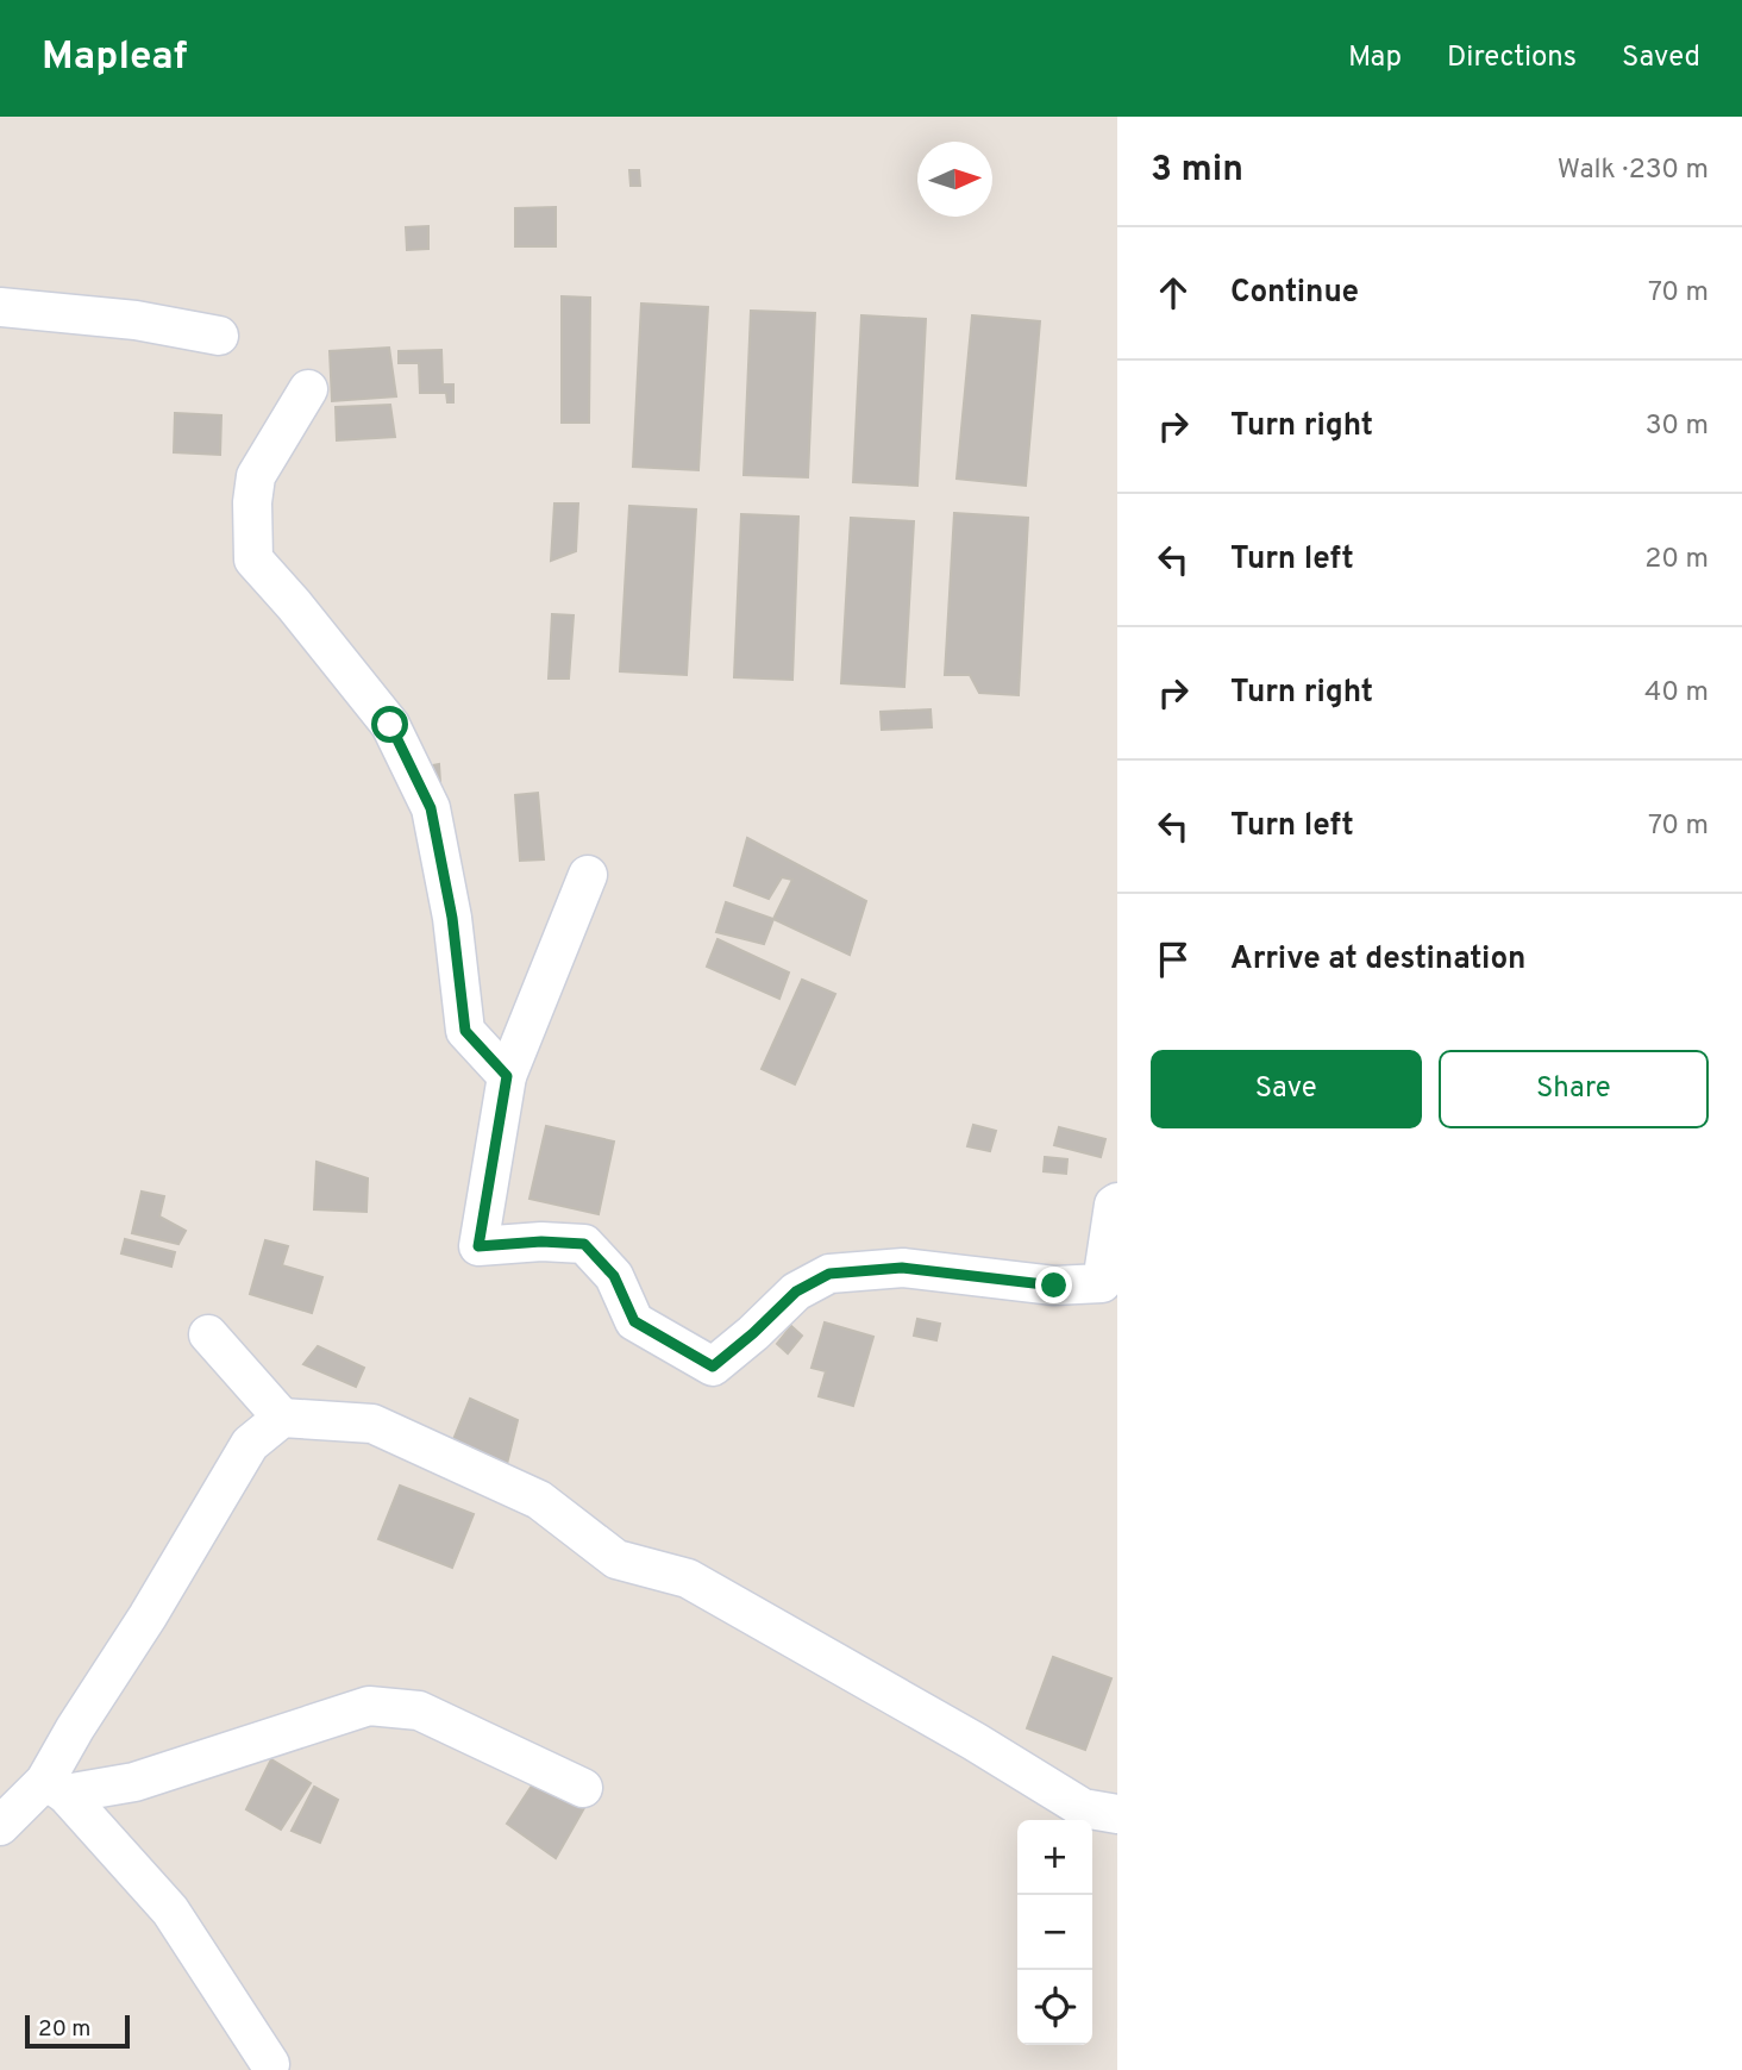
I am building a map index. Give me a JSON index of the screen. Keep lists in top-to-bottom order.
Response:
{
  "scale_bar": "20 m",
  "north": "right",
  "page": {
    "header": "Mapleaf",
    "nav": ["Map", "Directions", "Saved"],
    "heading": ["3 min", "Walk · 230 m"],
    "list": [
      ["Continue", "70 m"],
      ["Turn right", "30 m"],
      ["Turn left", "20 m"],
      ["Turn right", "40 m"],
      ["Turn left", "70 m"],
      "Arrive at destination"
    ],
    "buttons": ["Save", "Share"],
    "map_buttons": ["+", "−"],
    "scale": "20 m"
  }
}
